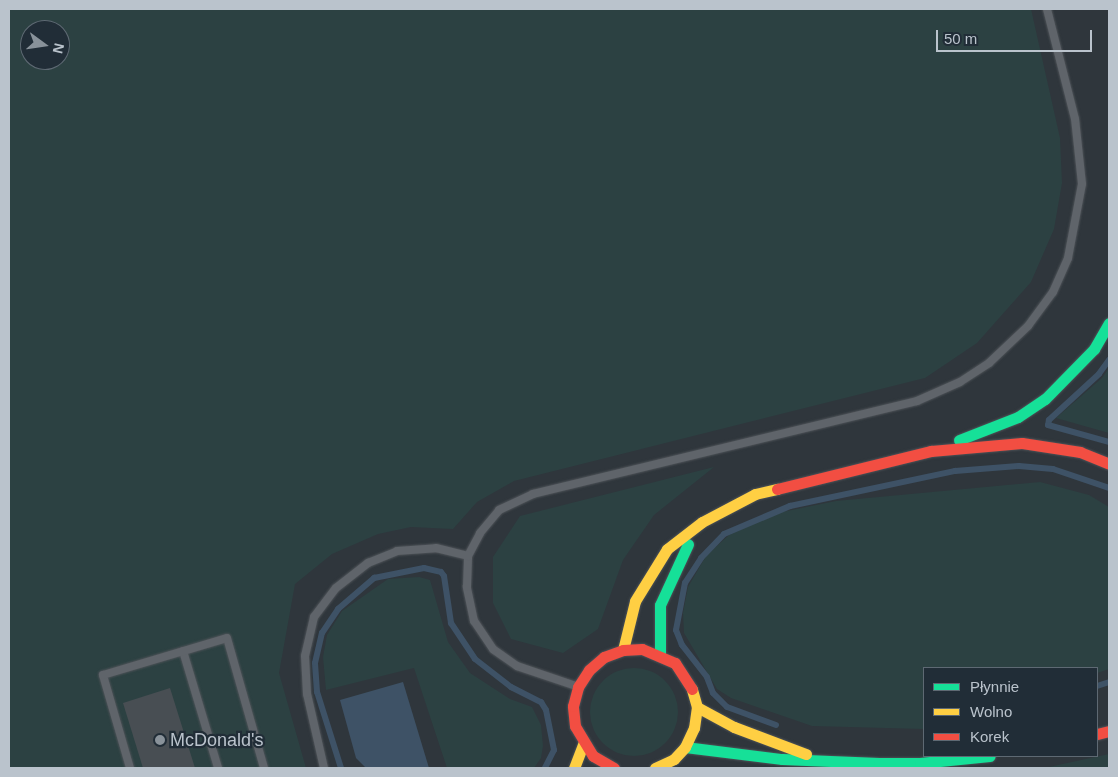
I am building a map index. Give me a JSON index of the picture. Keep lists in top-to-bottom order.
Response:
{
  "places": ["McDonald's"],
  "legend": ["Płynnie", "Wolno", "Korek"],
  "scale_bar": "50 m",
  "north": "right"
}
